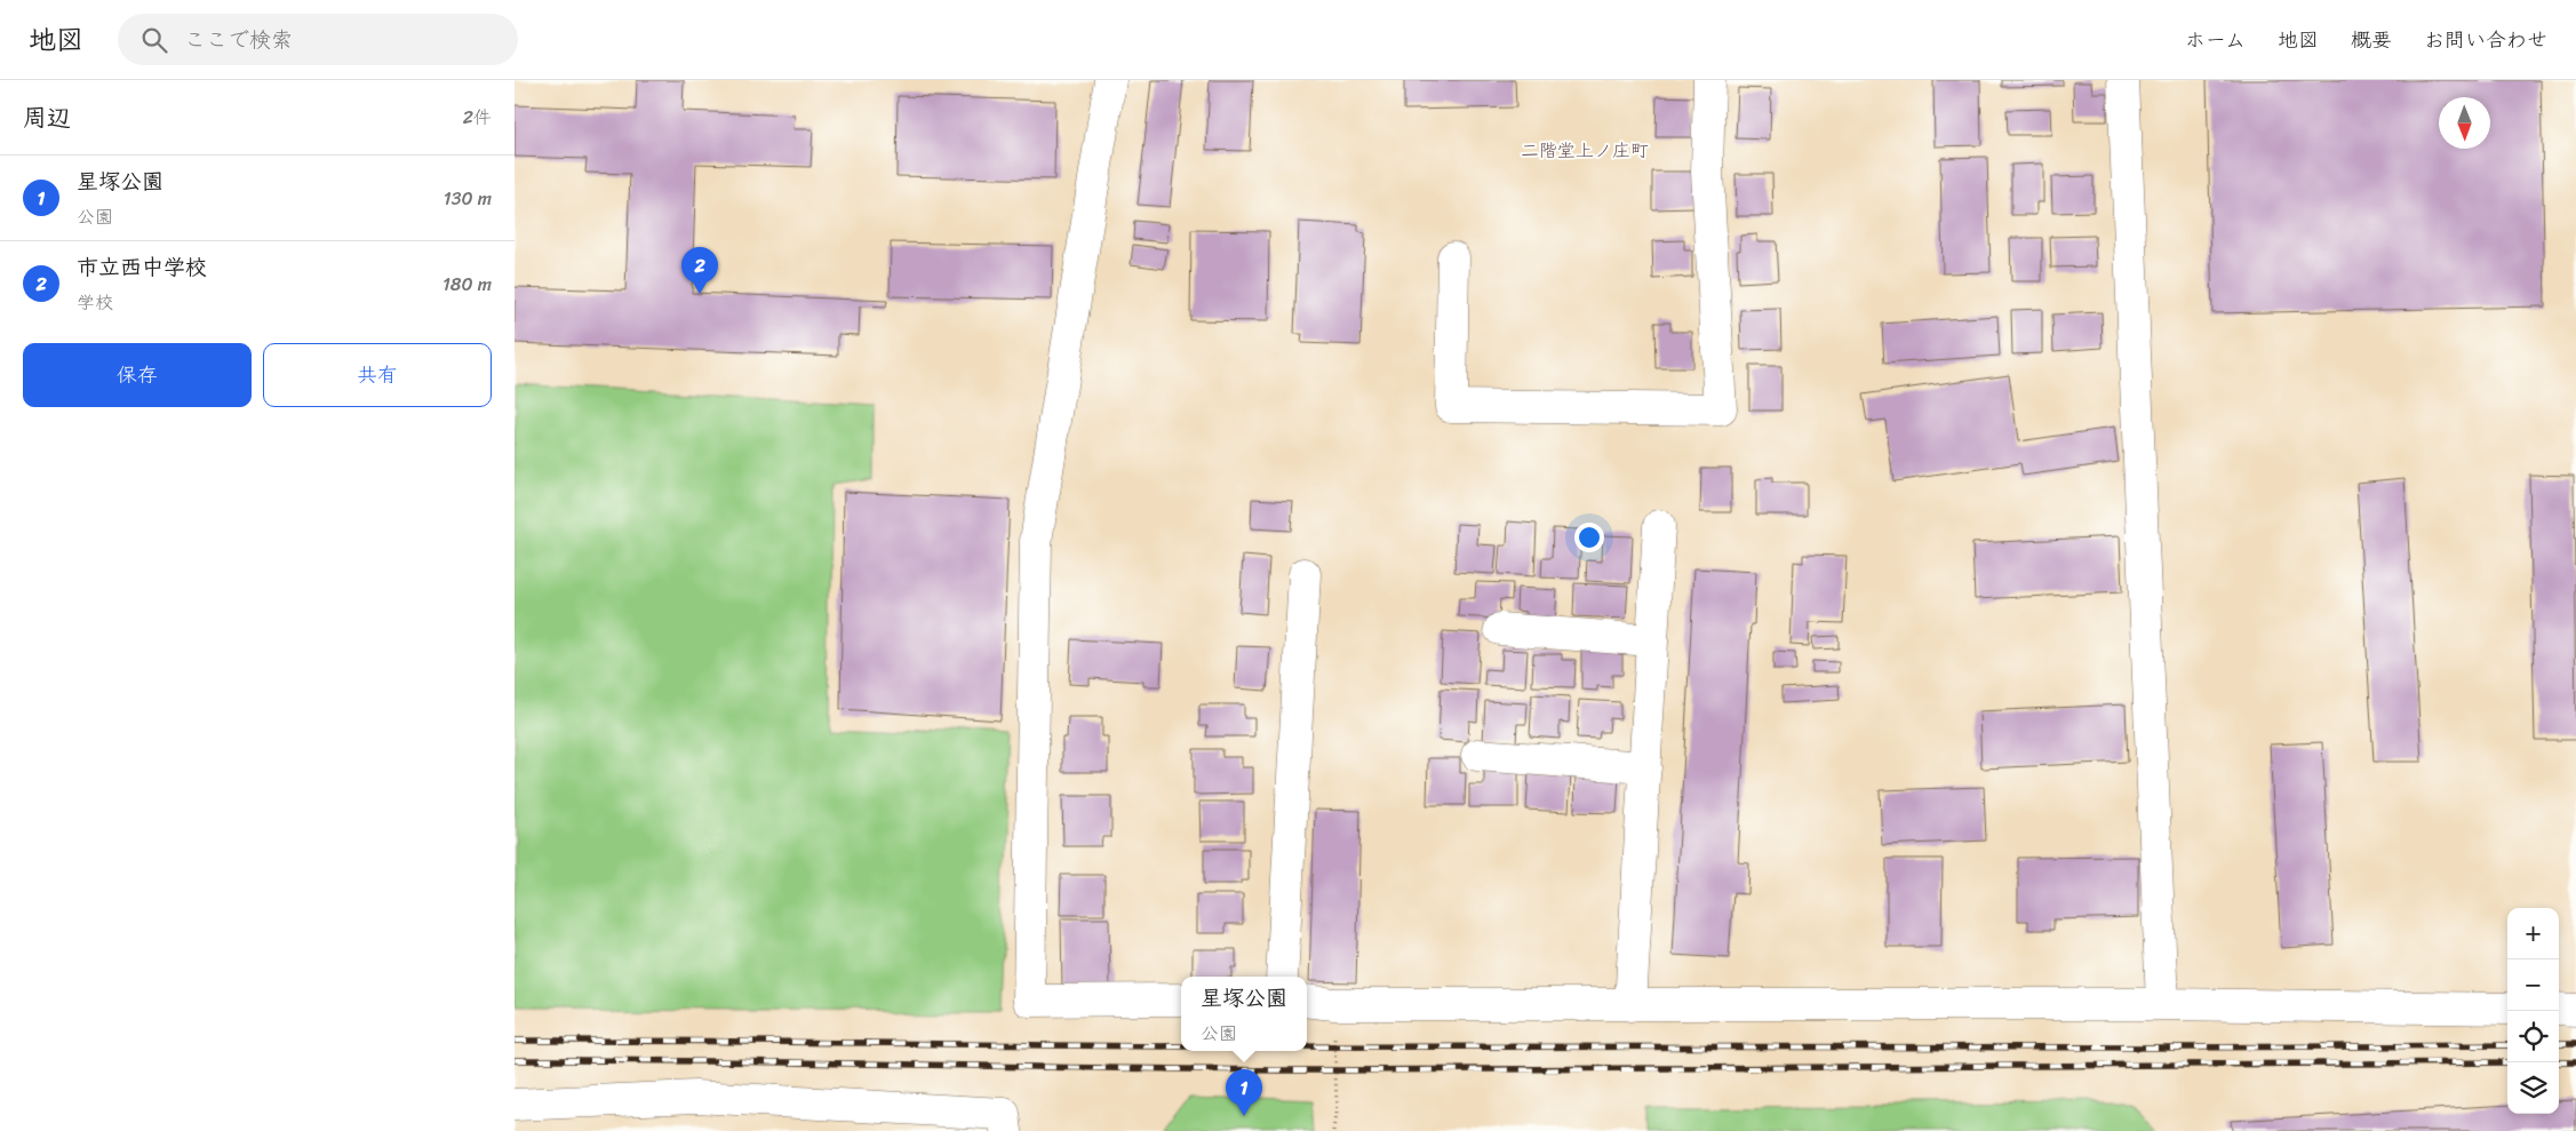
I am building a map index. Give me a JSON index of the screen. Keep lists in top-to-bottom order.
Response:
{
  "districts": ["二階堂上ノ庄町"],
  "north": "bottom",
  "page": {
    "header": "地図",
    "search": "ここで検索",
    "nav": [
      "ホーム",
      "地図",
      "概要",
      "お問い合わせ"
    ],
    "heading": ["周辺", "2件"],
    "list": [
      {
        "mark": "1",
        "name": "星塚公園",
        "note": "公園",
        "value": "130 m"
      },
      {
        "mark": "2",
        "name": "市立西中学校",
        "note": "学校",
        "value": "180 m"
      }
    ],
    "pins": ["2", "1"],
    "buttons": ["保存", "共有"],
    "map_buttons": ["+", "−"],
    "popup": ["星塚公園", "公園"]
  }
}
